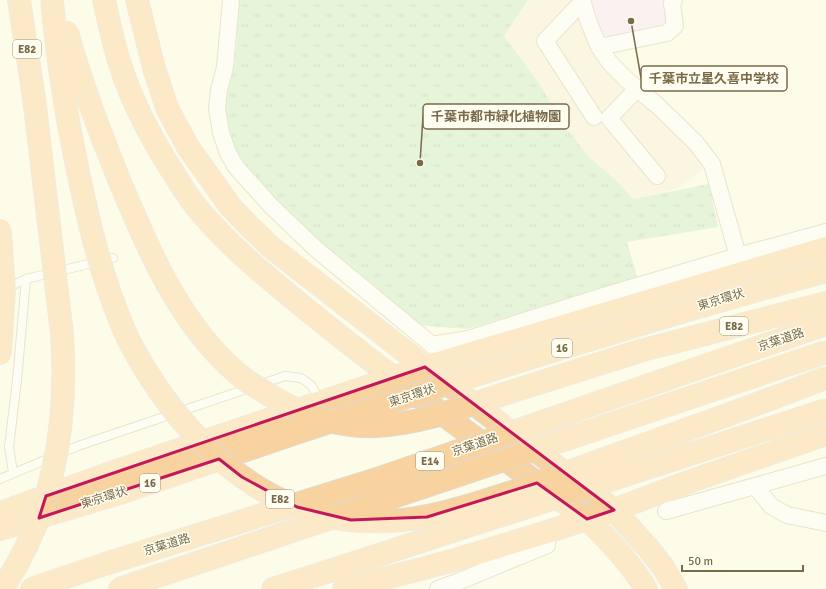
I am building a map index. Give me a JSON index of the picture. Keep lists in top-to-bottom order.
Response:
{
  "streets": {
    "highway": [
      "E82",
      "東京環状",
      "京葉道路",
      "16",
      "E14"
    ]
  },
  "places": ["千葉市立星久喜中学校", "千葉市都市緑化植物園"],
  "scale_bar": "50 m"
}
